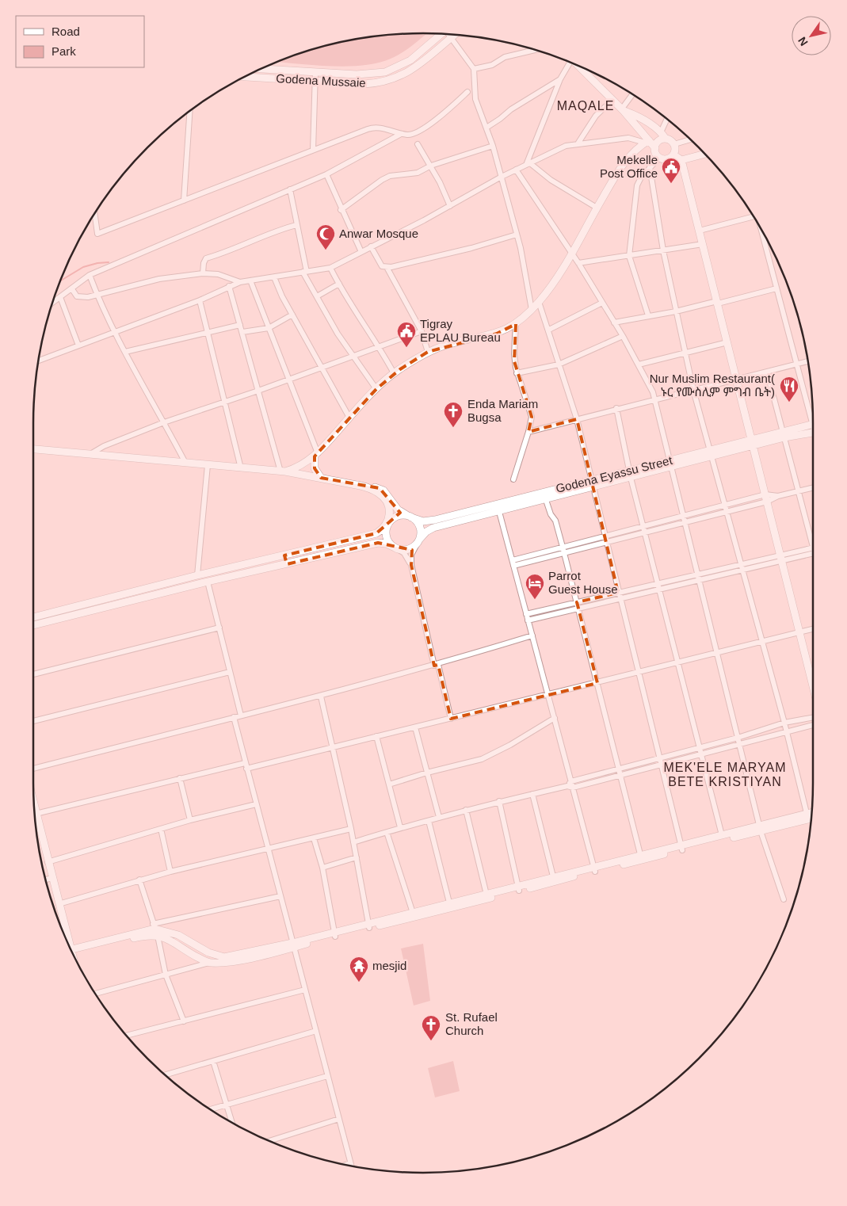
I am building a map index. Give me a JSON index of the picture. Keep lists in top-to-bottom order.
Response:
{
  "streets": {
    "street": ["Godena Mussaie", "Godena Eyassu Street"]
  },
  "districts": ["MAQALE", "MEK'ELE MARYAM BETE KRISTIYAN"],
  "places": {
    "public building": ["Mekelle Post Office", "Tigray EPLAU Bureau"],
    "mosque": ["Anwar Mosque"],
    "restaurant": ["Nur Muslim Restaurant( ኑር የሙስሊም ምግብ ቤት)"],
    "church": ["Enda Mariam Bugsa", "St. Rufael Church"],
    "hotel": ["Parrot Guest House"],
    "temple": ["mesjid"]
  },
  "legend": ["Road", "Park"],
  "north": "bottom left"
}
